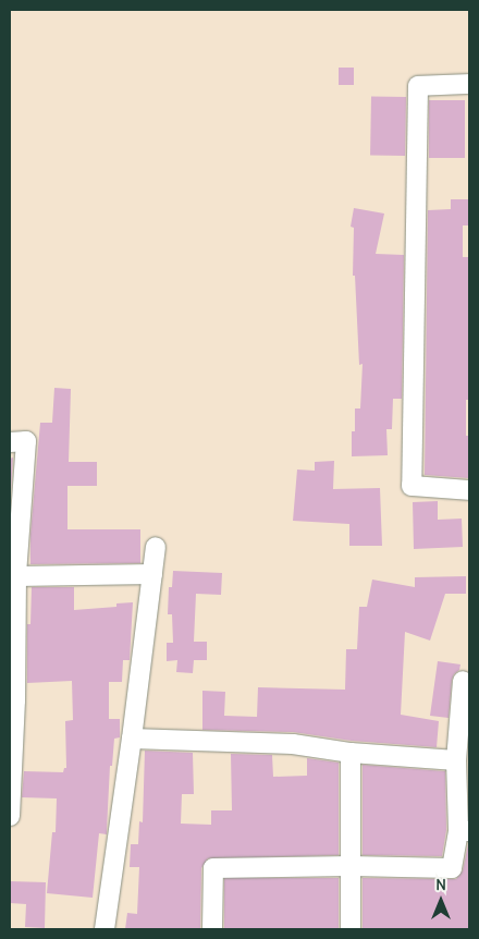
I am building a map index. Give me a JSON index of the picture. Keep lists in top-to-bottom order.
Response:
{
  "north": "top"
}
